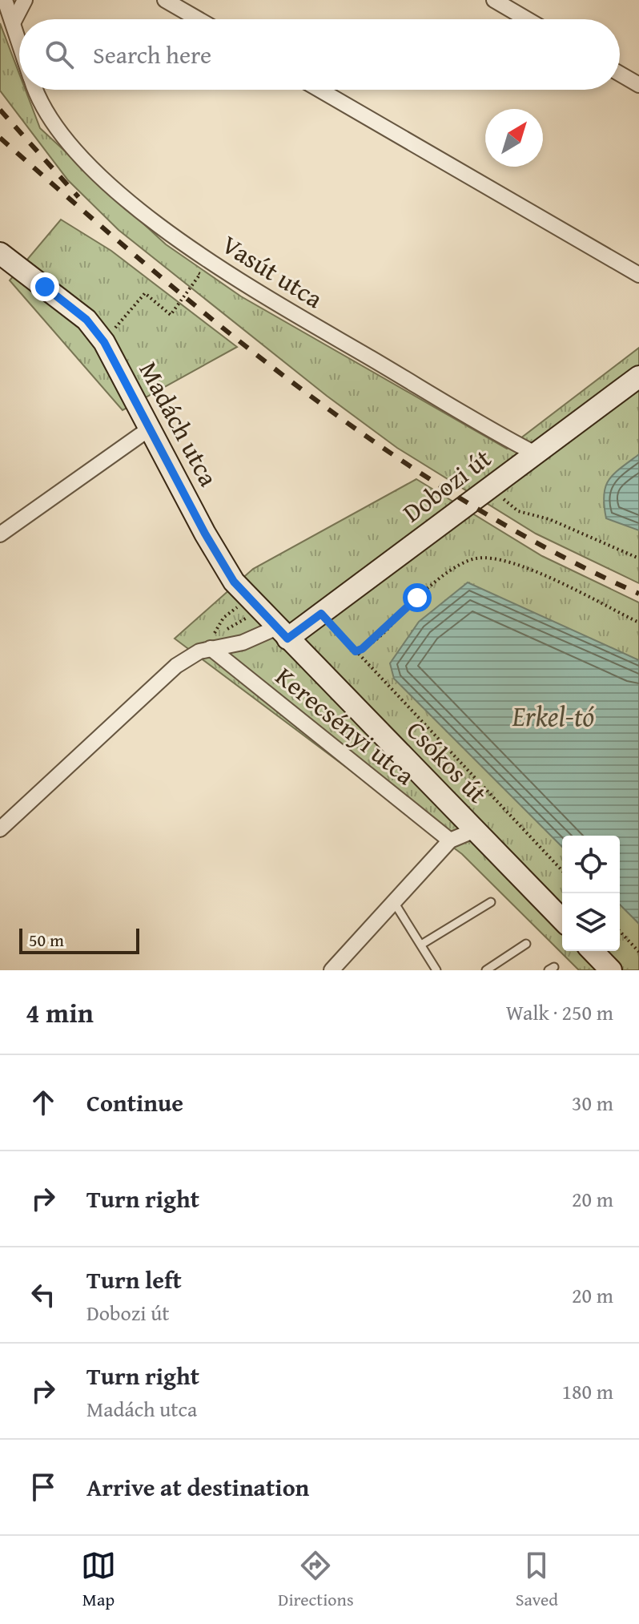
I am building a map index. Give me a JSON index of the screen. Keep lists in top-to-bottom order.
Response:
{
  "streets": {
    "main road": ["Madách utca", "Dobozi út", "Csókos út"],
    "street": ["Vasút utca", "Kerecsényi utca"]
  },
  "crossings": [
    ["Vasút utca", "Dobozi út"],
    ["Madách utca", "Dobozi út"],
    ["Madách utca", "Kerecsényi utca"],
    ["Madách utca", "Csókos út"],
    ["Dobozi út", "Kerecsényi utca"],
    ["Dobozi út", "Csókos út"],
    ["Kerecsényi utca", "Csókos út"]
  ],
  "water": ["Erkel-tó"],
  "scale_bar": "50 m",
  "north": "top right",
  "page": {
    "search": "Search here",
    "scale": "50 m",
    "heading": ["4 min", "Walk · 250 m"],
    "list": [
      ["Continue", "30 m"],
      ["Turn right", "20 m"],
      ["Turn left", "Dobozi út", "20 m"],
      ["Turn right", "Madách utca", "180 m"],
      "Arrive at destination"
    ],
    "nav": ["Map", "Directions", "Saved"]
  }
}
